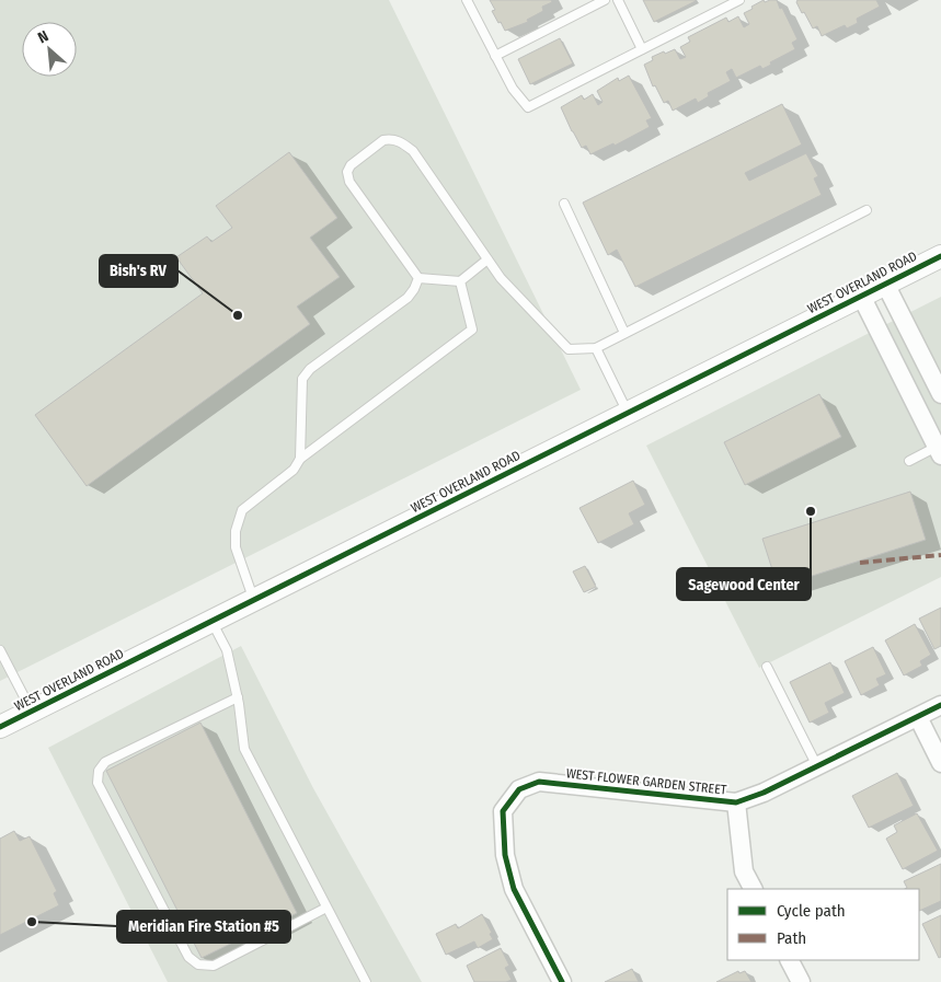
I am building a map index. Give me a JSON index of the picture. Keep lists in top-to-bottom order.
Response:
{
  "streets": {
    "street": ["WEST OVERLAND ROAD", "WEST FLOWER GARDEN STREET"]
  },
  "places": ["Bish's RV", "Sagewood Center", "Meridian Fire Station #5"],
  "legend": ["Cycle path", "Path"],
  "north": "top left"
}
